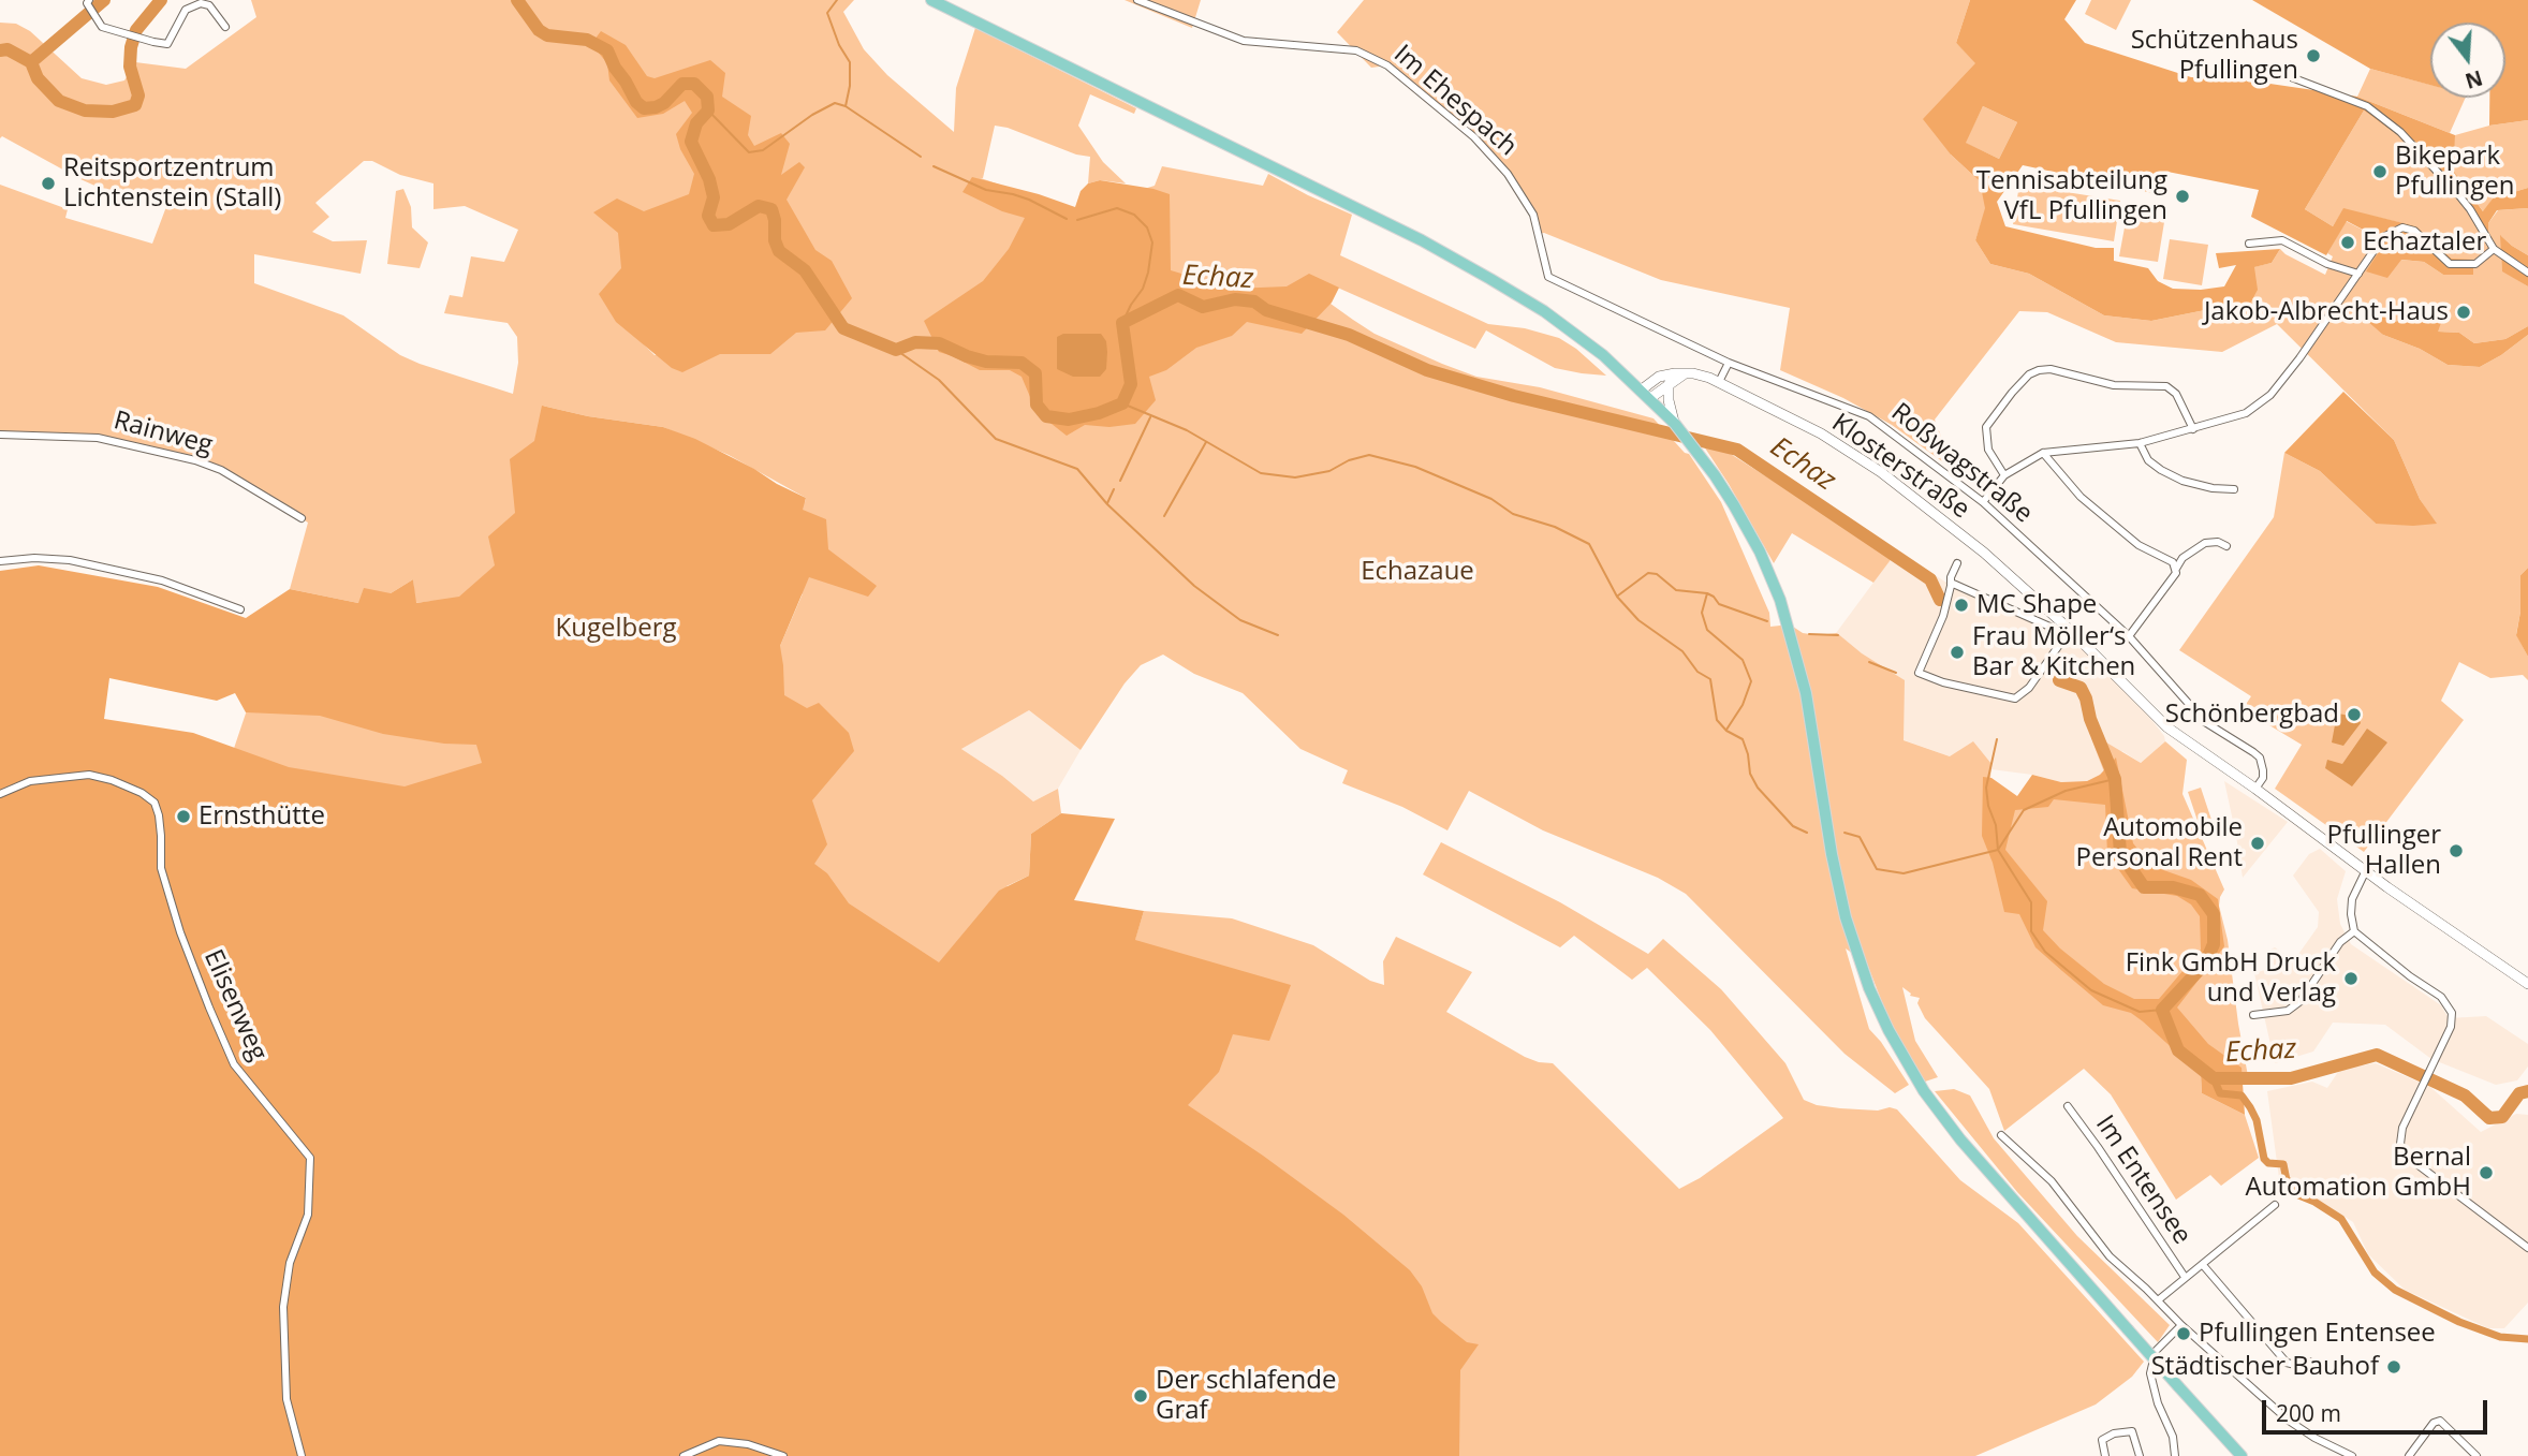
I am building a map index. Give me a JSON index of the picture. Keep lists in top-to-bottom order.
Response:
{
  "streets": {
    "main road": ["Klosterstraße"],
    "street": [
      "Im Ehespach",
      "Rainweg",
      "Roßwagstraße",
      "Elisenweg",
      "Im Entensee"
    ]
  },
  "crossings": [
    ["Im Ehespach", "Roßwagstraße"],
    ["Roßwagstraße", "Klosterstraße"]
  ],
  "water": ["Echaz"],
  "parks": ["Echazaue", "Kugelberg"],
  "places": [
    "Schützenhaus Pfullingen",
    "Bikepark Pfullingen",
    "Reitsportzentrum Lichtenstein (Stall)",
    "Tennisabteilung VfL Pfullingen",
    "Echaztaler",
    "Jakob-Albrecht-Haus",
    "MC Shape",
    "Frau Möller‘s Bar & Kitchen",
    "Schönbergbad",
    "Ernsthütte",
    "Automobile Personal Rent",
    "Pfullinger Hallen",
    "Fink GmbH Druck und Verlag",
    "Bernal Automation GmbH",
    "Pfullingen Entensee",
    "Städtischer Bauhof",
    "Der schlafende Graf"
  ],
  "scale_bar": "200 m",
  "north": "bottom"
}
